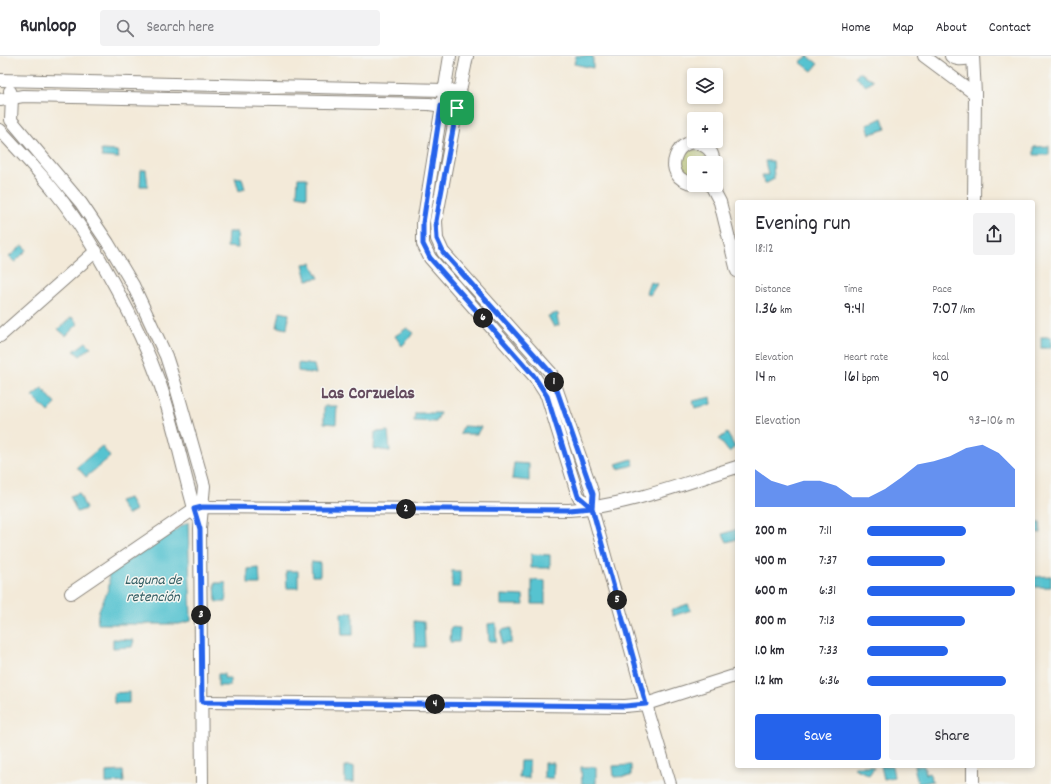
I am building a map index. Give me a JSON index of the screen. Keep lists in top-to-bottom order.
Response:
{
  "districts": ["Las Corzuelas"],
  "water": ["Laguna de retención"],
  "page": {
    "header": "Runloop",
    "search": "Search here",
    "nav": [
      "Home",
      "Map",
      "About",
      "Contact"
    ],
    "map_buttons": ["+", "−"],
    "heading": ["Evening run", "18:12"],
    "stats": [
      ["Distance", "1.36 km"],
      ["Time", "9:41"],
      ["Pace", "7:07 /km"],
      ["Elevation", "14 m"],
      ["Heart rate", "161 bpm"],
      ["kcal", "90"]
    ],
    "pins": [
      "6",
      "1",
      "2",
      "5",
      "3",
      "4"
    ],
    "chart": ["Elevation", "93–106 m"],
    "list": [
      {
        "name": "200 m",
        "note": "7:11"
      },
      {
        "name": "400 m",
        "note": "7:37"
      },
      {
        "name": "600 m",
        "note": "6:31"
      },
      {
        "name": "800 m",
        "note": "7:13"
      },
      {
        "name": "1.0 km",
        "note": "7:33"
      },
      {
        "name": "1.2 km",
        "note": "6:36"
      }
    ],
    "buttons": ["Save", "Share"]
  }
}
